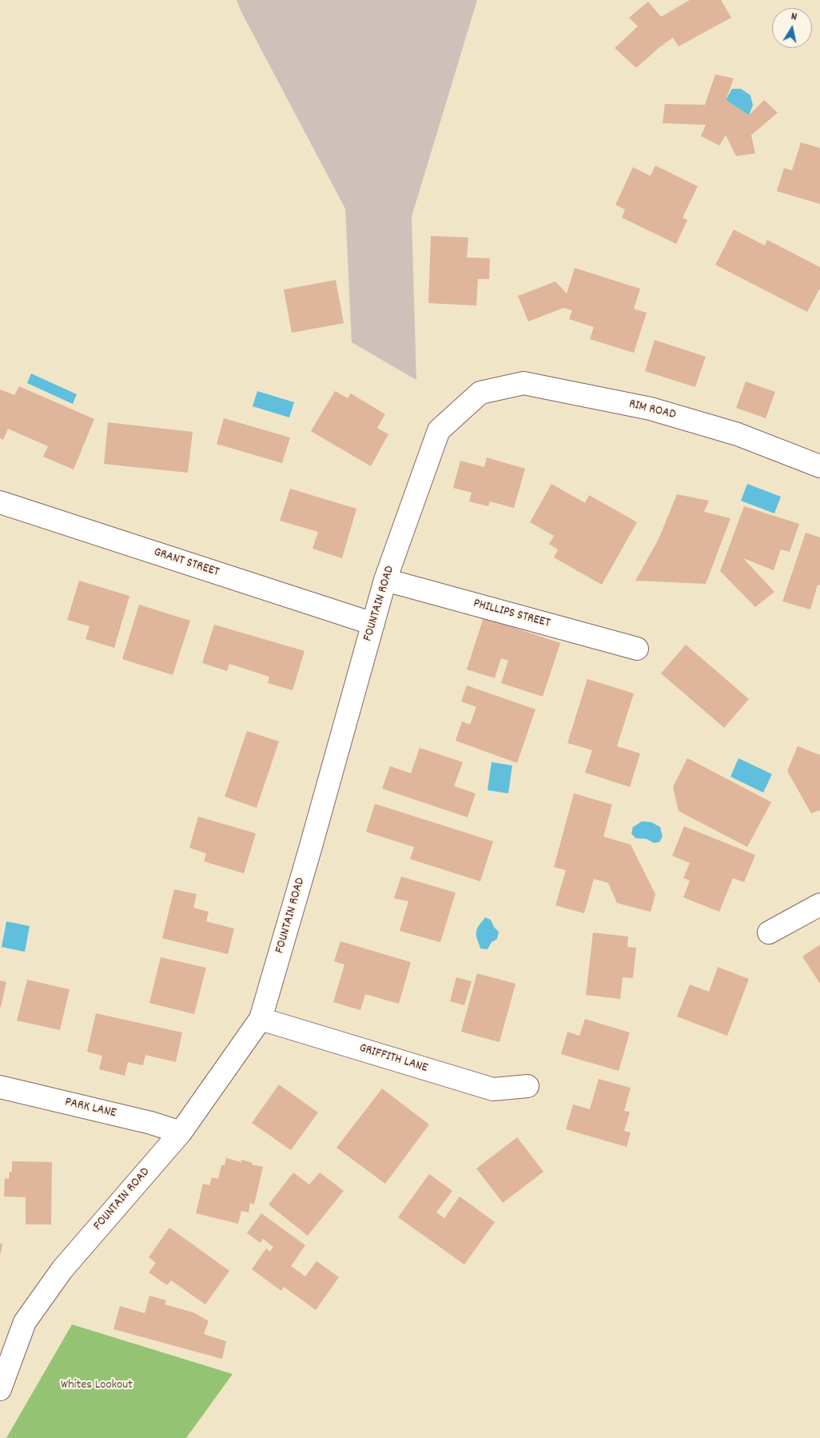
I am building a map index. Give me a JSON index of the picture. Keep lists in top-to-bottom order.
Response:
{
  "streets": {
    "street": [
      "RIM ROAD",
      "GRANT STREET",
      "FOUNTAIN ROAD",
      "PHILLIPS STREET",
      "GRIFFITH LANE",
      "PARK LANE"
    ]
  },
  "crossings": [
    ["RIM ROAD", "FOUNTAIN ROAD"],
    ["GRANT STREET", "FOUNTAIN ROAD"],
    ["FOUNTAIN ROAD", "PHILLIPS STREET"],
    ["FOUNTAIN ROAD", "GRIFFITH LANE"],
    ["FOUNTAIN ROAD", "PARK LANE"]
  ],
  "parks": ["Whites Lookout"],
  "north": "top"
}
